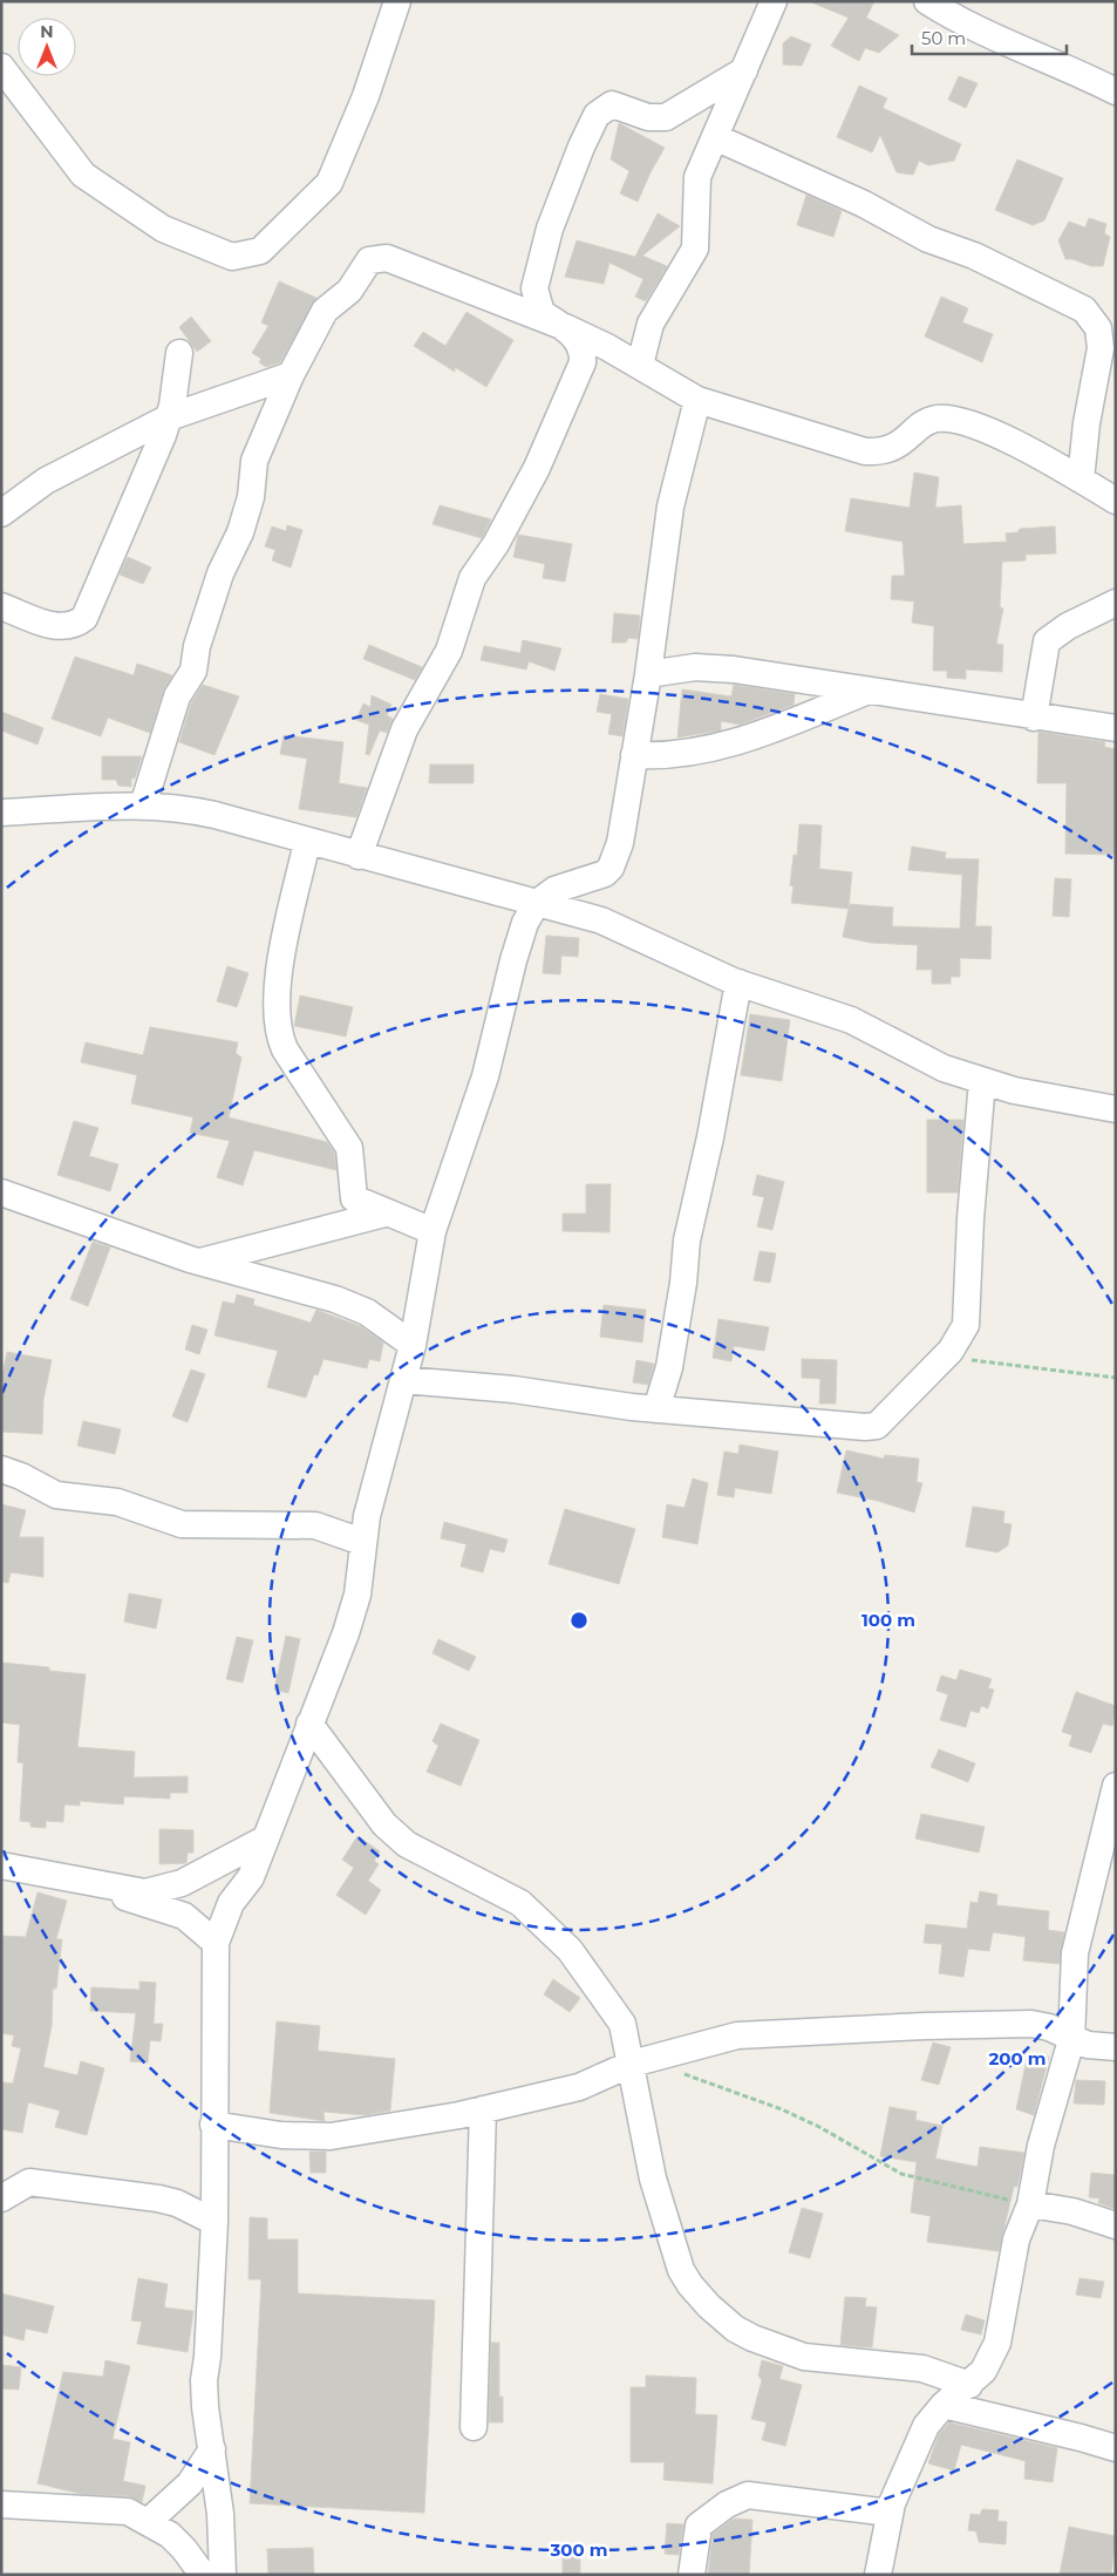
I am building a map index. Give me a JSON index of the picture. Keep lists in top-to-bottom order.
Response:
{
  "scale_bar": "50 m",
  "north": "top",
  "rings": ["100 m", "200 m", "300 m"]
}
